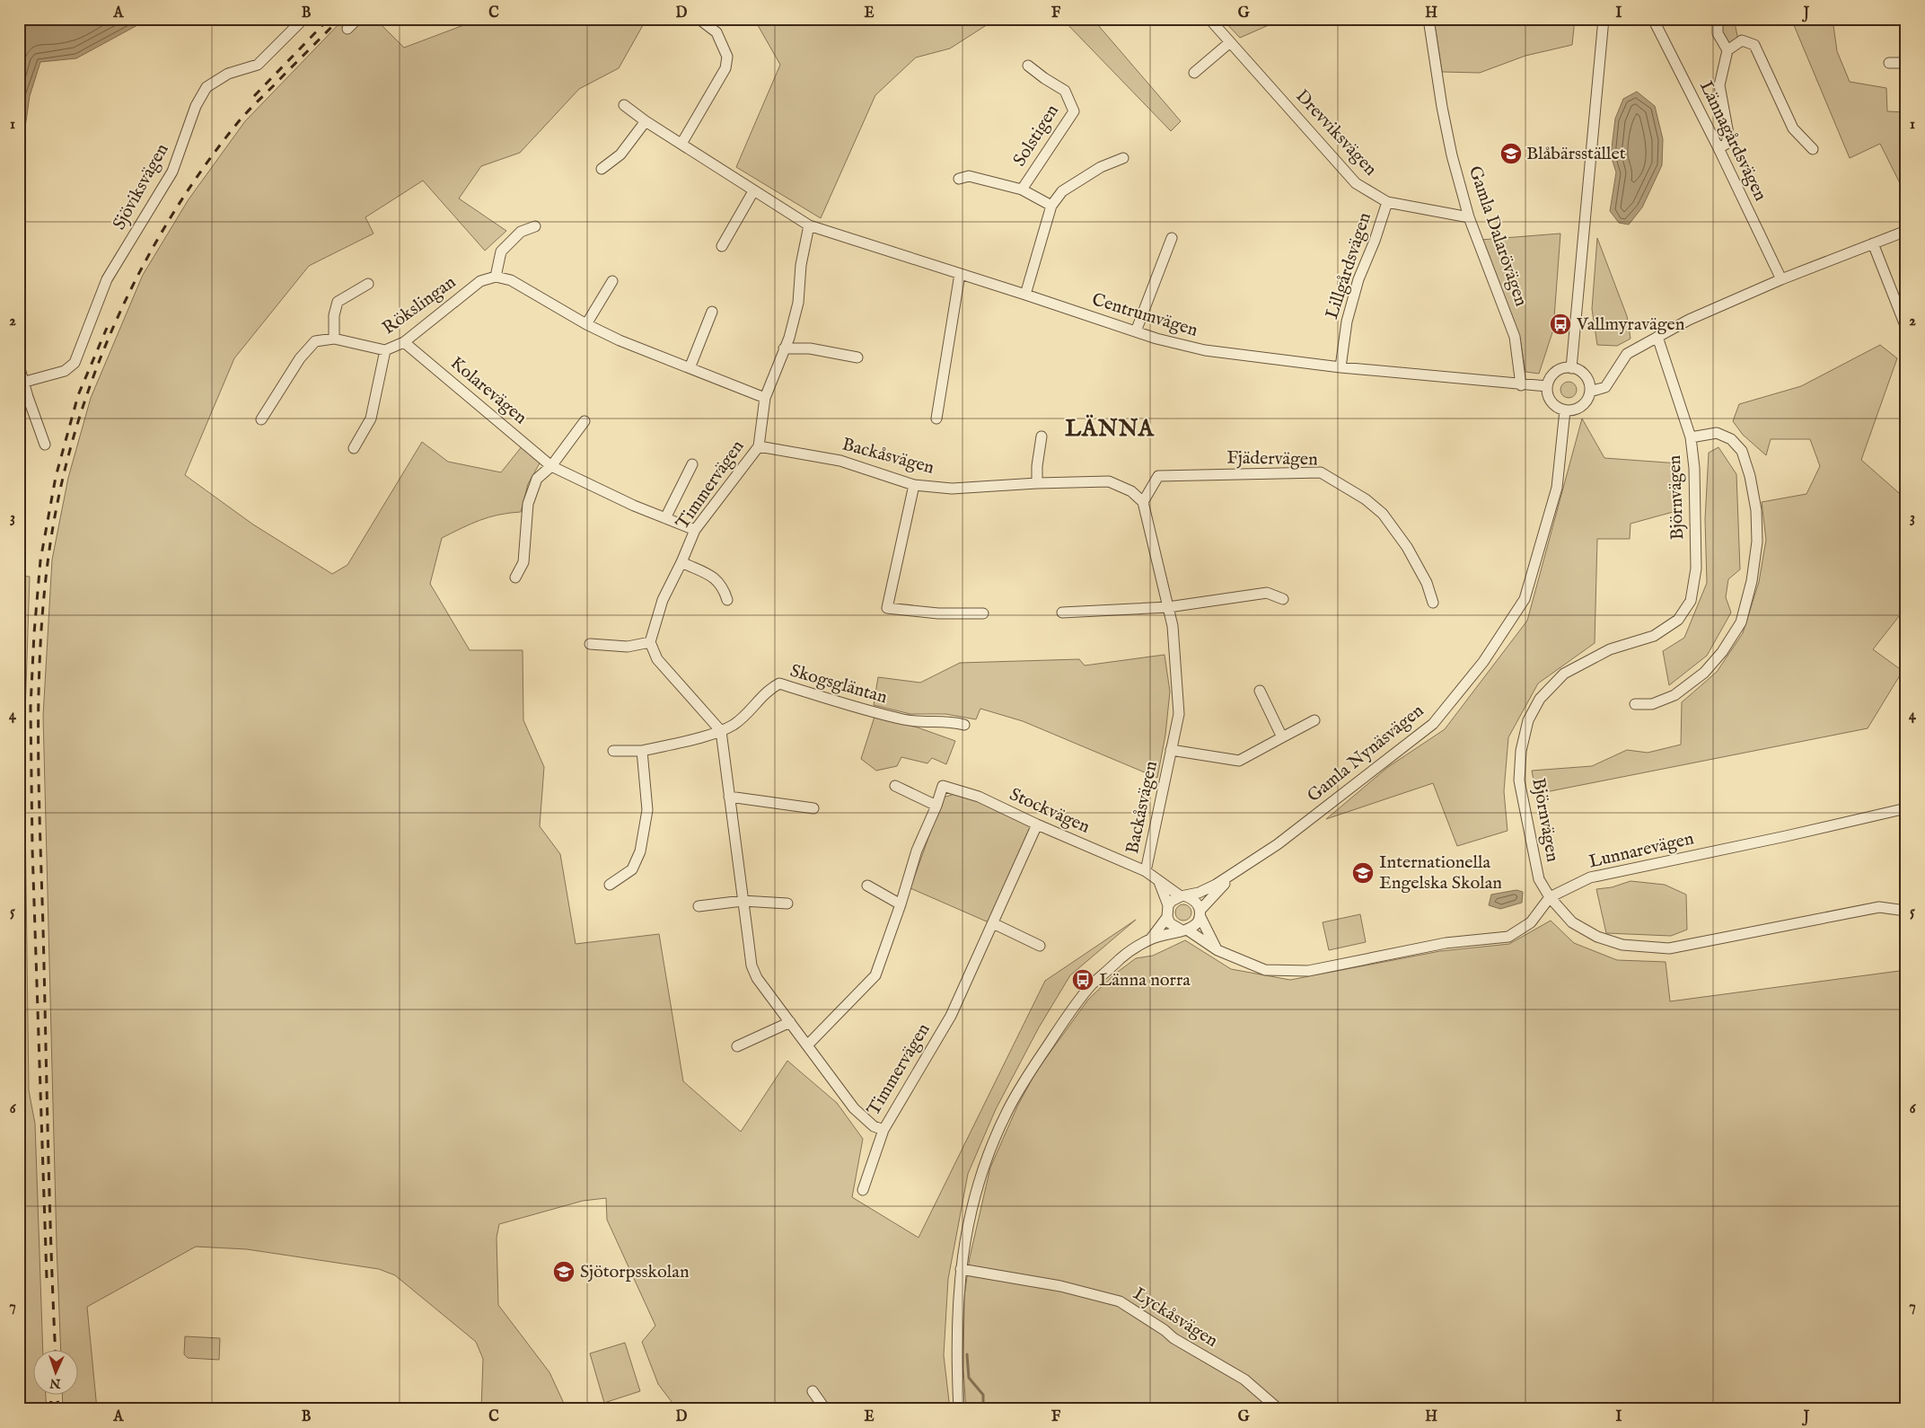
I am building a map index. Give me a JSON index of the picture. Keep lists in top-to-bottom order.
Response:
{
  "streets": {
    "street": [
      "Drevviksvägen",
      "Solstigen",
      "Lännagårdsvägen",
      "Sjöviksvägen",
      "Gamla Dalarövägen",
      "Lillgårdsvägen",
      "Rökslingan",
      "Centrumvägen",
      "Kolarevägen",
      "Backåsvägen",
      "Fjädervägen",
      "Timmervägen",
      "Björnvägen",
      "Skogsgläntan",
      "Gamla Nynäsvägen",
      "Stockvägen",
      "Lunnarevägen",
      "Lyckåsvägen"
    ]
  },
  "crossings": [
    ["Drevviksvägen", "Gamla Dalarövägen"],
    ["Drevviksvägen", "Lillgårdsvägen"],
    ["Gamla Dalarövägen", "Centrumvägen"],
    ["Lillgårdsvägen", "Centrumvägen"],
    ["Rökslingan", "Kolarevägen"],
    ["Centrumvägen", "Timmervägen"],
    ["Centrumvägen", "Gamla Nynäsvägen"],
    ["Kolarevägen", "Timmervägen"],
    ["Backåsvägen", "Fjädervägen"],
    ["Backåsvägen", "Timmervägen"],
    ["Backåsvägen", "Stockvägen"],
    ["Timmervägen", "Skogsgläntan"],
    ["Timmervägen", "Stockvägen"],
    ["Björnvägen", "Lunnarevägen"],
    ["Gamla Nynäsvägen", "Stockvägen"],
    ["Gamla Nynäsvägen", "Lunnarevägen"],
    ["Gamla Nynäsvägen", "Lyckåsvägen"],
    ["Stockvägen", "Lunnarevägen"]
  ],
  "districts": ["LÄNNA"],
  "places": {
    "school or university": ["Blåbärsstället", "Internationella Engelska Skolan", "Sjötorpsskolan"],
    "bus stop": ["Vallmyravägen", "Länna norra"]
  },
  "north": "bottom",
  "grid": {
    "columns": [
      "A",
      "B",
      "C",
      "D",
      "E",
      "F",
      "G",
      "H",
      "I",
      "J"
    ],
    "rows": [
      "1",
      "2",
      "3",
      "4",
      "5",
      "6",
      "7"
    ]
  }
}
